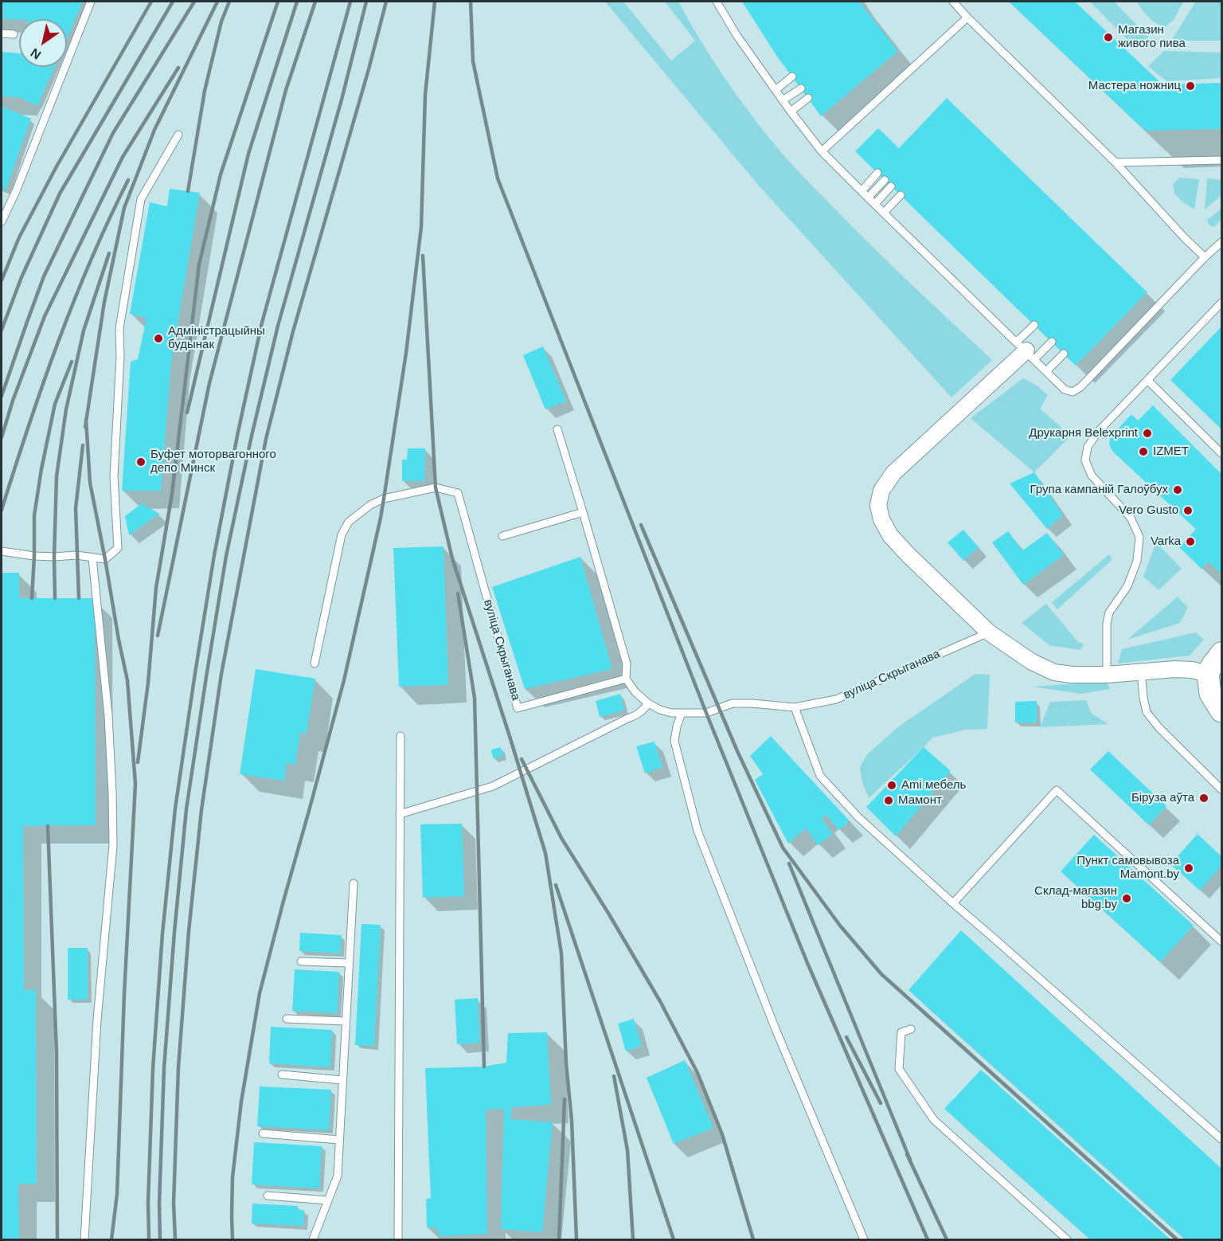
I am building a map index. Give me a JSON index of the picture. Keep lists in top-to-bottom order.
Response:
{
  "streets": {
    "lane": ["вуліца Скрыганава"]
  },
  "places": [
    "Магазин живого пива",
    "Мастера ножниц",
    "Адміністрацыйны будынак",
    "Друкарня Belexprint",
    "IZMET",
    "Буфет моторвагонного депо Минск",
    "Група кампаній Галоўбух",
    "Vero Gusto",
    "Varka",
    "Ami мебель",
    "Біруза аўта",
    "Мамонт",
    "Пункт самовывоза Mamont.by",
    "Склад-магазин bbg.by"
  ],
  "north": "bottom left"
}
